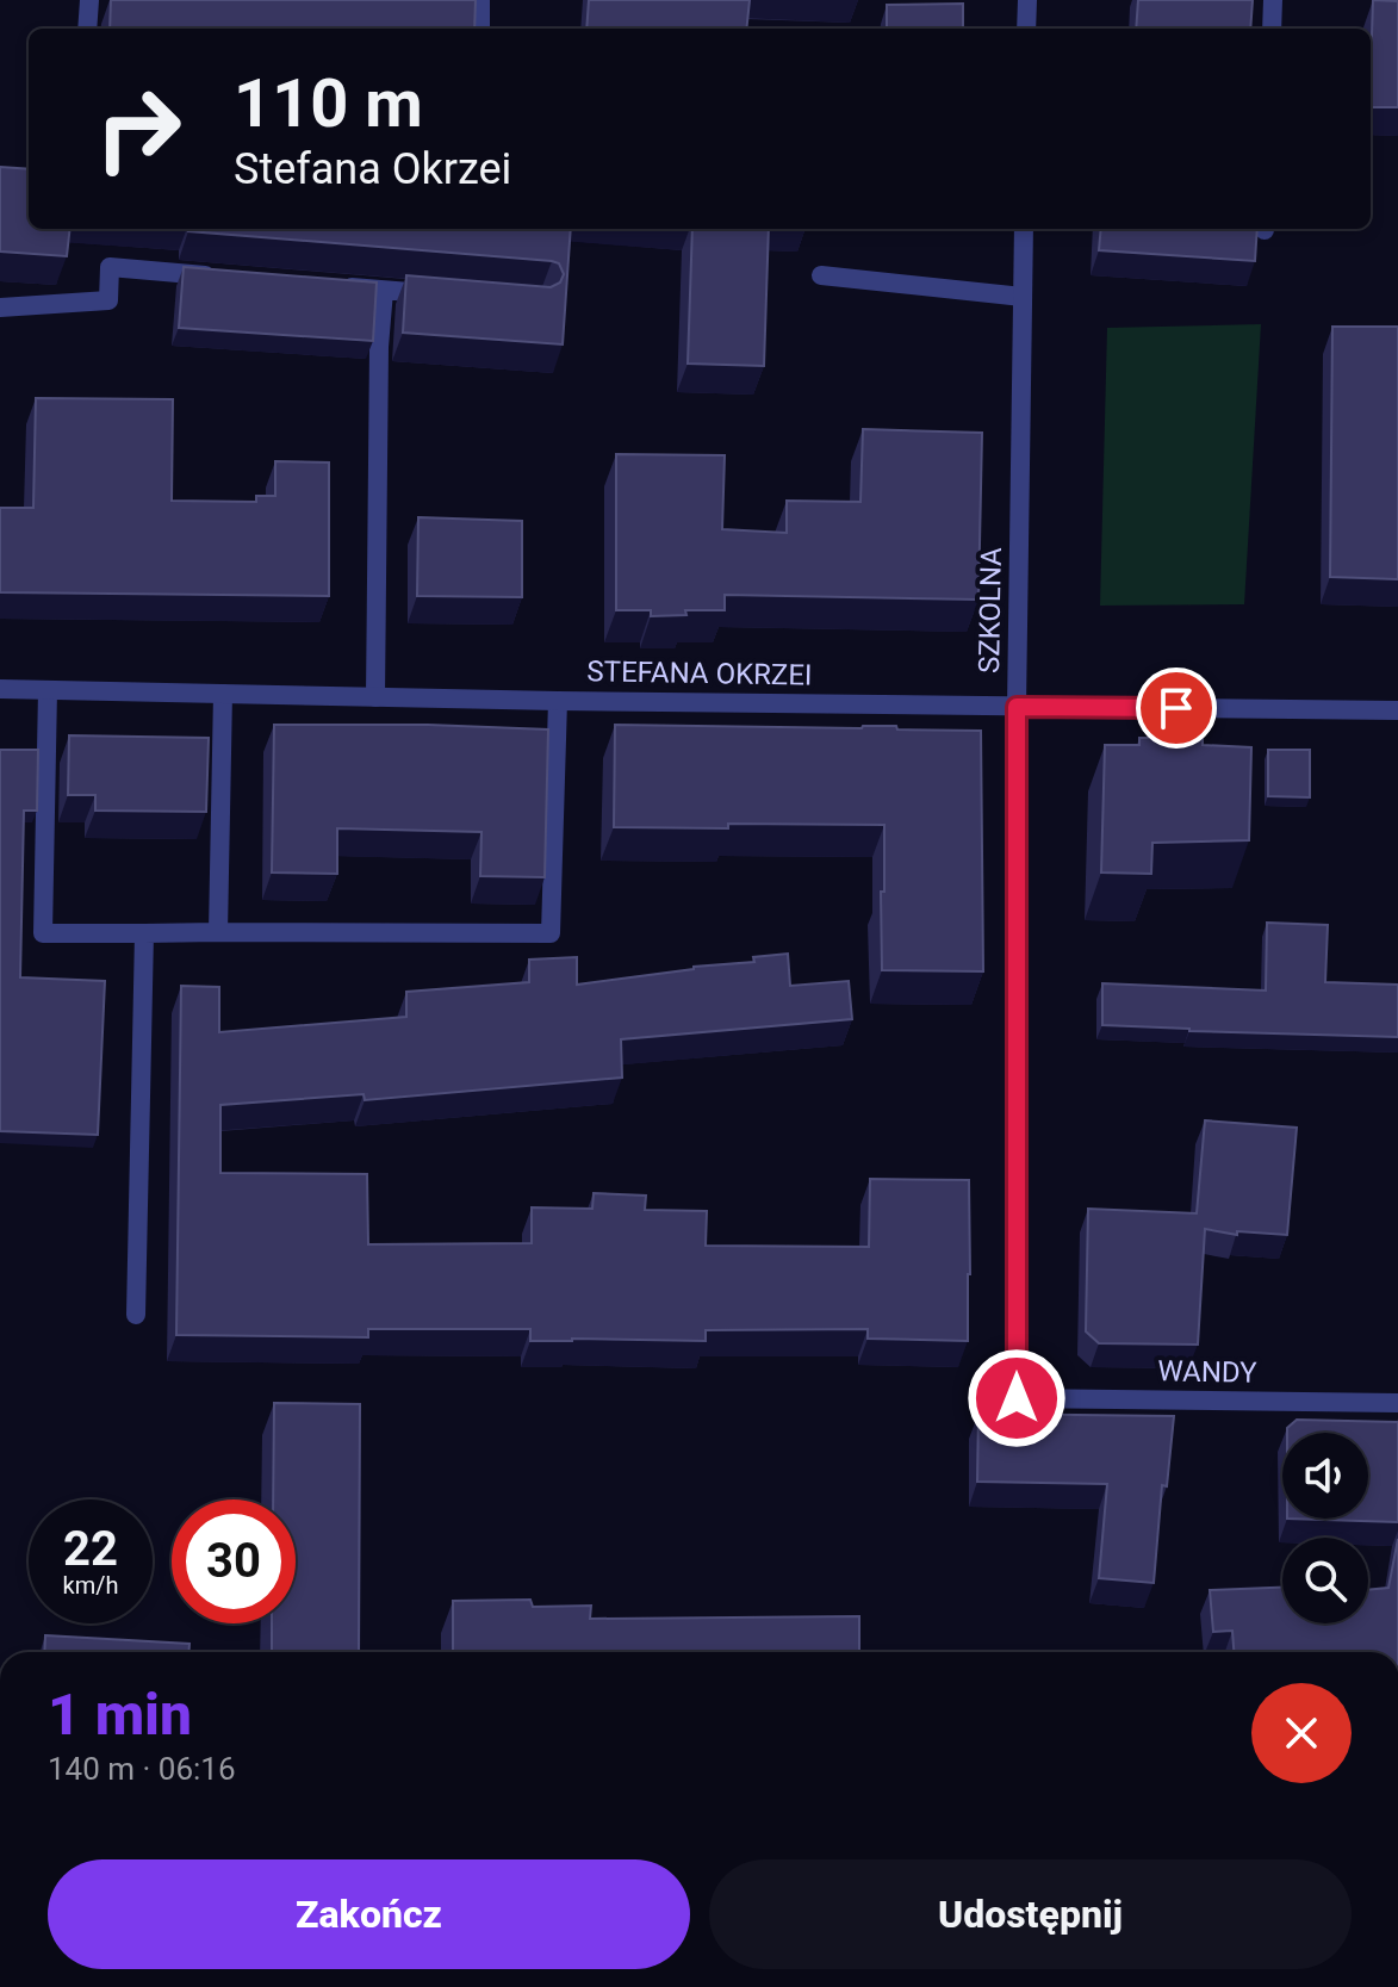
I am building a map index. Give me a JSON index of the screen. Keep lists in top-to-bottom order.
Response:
{
  "streets": {
    "street": ["SZKOLNA", "STEFANA OKRZEI", "WANDY"]
  },
  "crossings": [
    ["SZKOLNA", "STEFANA OKRZEI"],
    ["SZKOLNA", "WANDY"]
  ],
  "page": {
    "turn": ["110 m", "Stefana Okrzei"],
    "speed": "22 km/h",
    "limit": "30",
    "heading": ["1 min", "140 m · 06:16"],
    "buttons": ["Zakończ", "Udostępnij"]
  }
}
